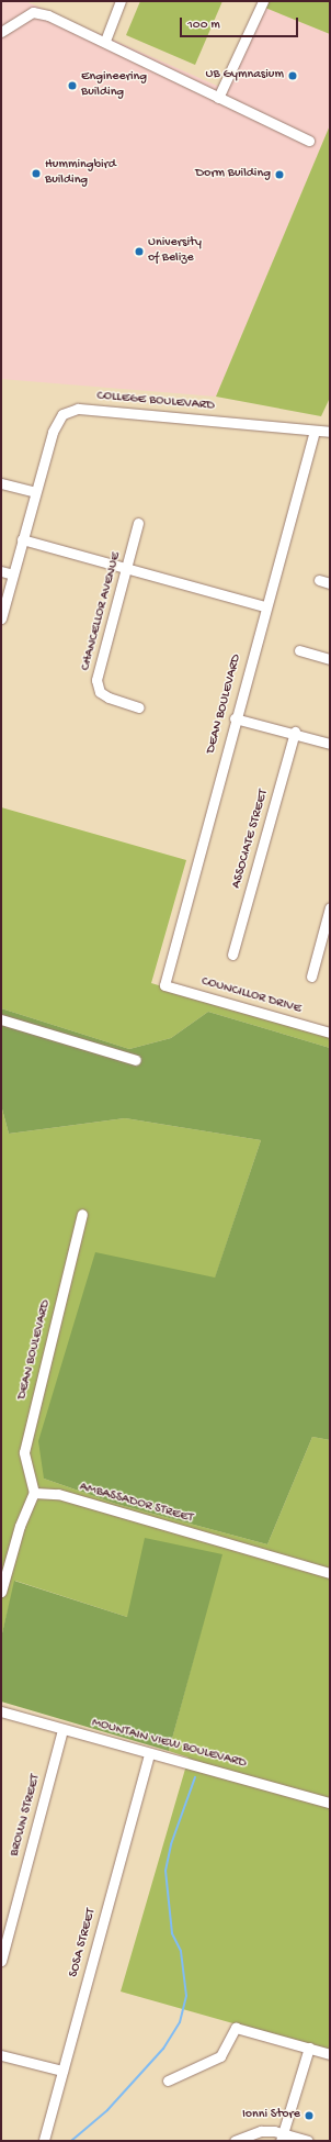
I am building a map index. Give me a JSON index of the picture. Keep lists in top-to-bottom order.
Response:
{
  "streets": {
    "street": [
      "COLLEGE BOULEVARD",
      "CHANCELLOR AVENUE",
      "DEAN BOULEVARD",
      "ASSOCIATE STREET",
      "COUNCILLOR DRIVE",
      "AMBASSADOR STREET",
      "MOUNTAIN VIEW BOULEVARD",
      "BROWN STREET",
      "SOSA STREET"
    ]
  },
  "crossings": [
    ["COLLEGE BOULEVARD", "DEAN BOULEVARD"],
    ["DEAN BOULEVARD", "COUNCILLOR DRIVE"],
    ["DEAN BOULEVARD", "AMBASSADOR STREET"],
    ["MOUNTAIN VIEW BOULEVARD", "BROWN STREET"],
    ["MOUNTAIN VIEW BOULEVARD", "SOSA STREET"]
  ],
  "places": [
    "UB Gymnasium",
    "Engineering Building",
    "Hummingbird Building",
    "Dorm Building",
    "University of Belize",
    "Ionni Store"
  ],
  "scale_bar": "100 m"
}
